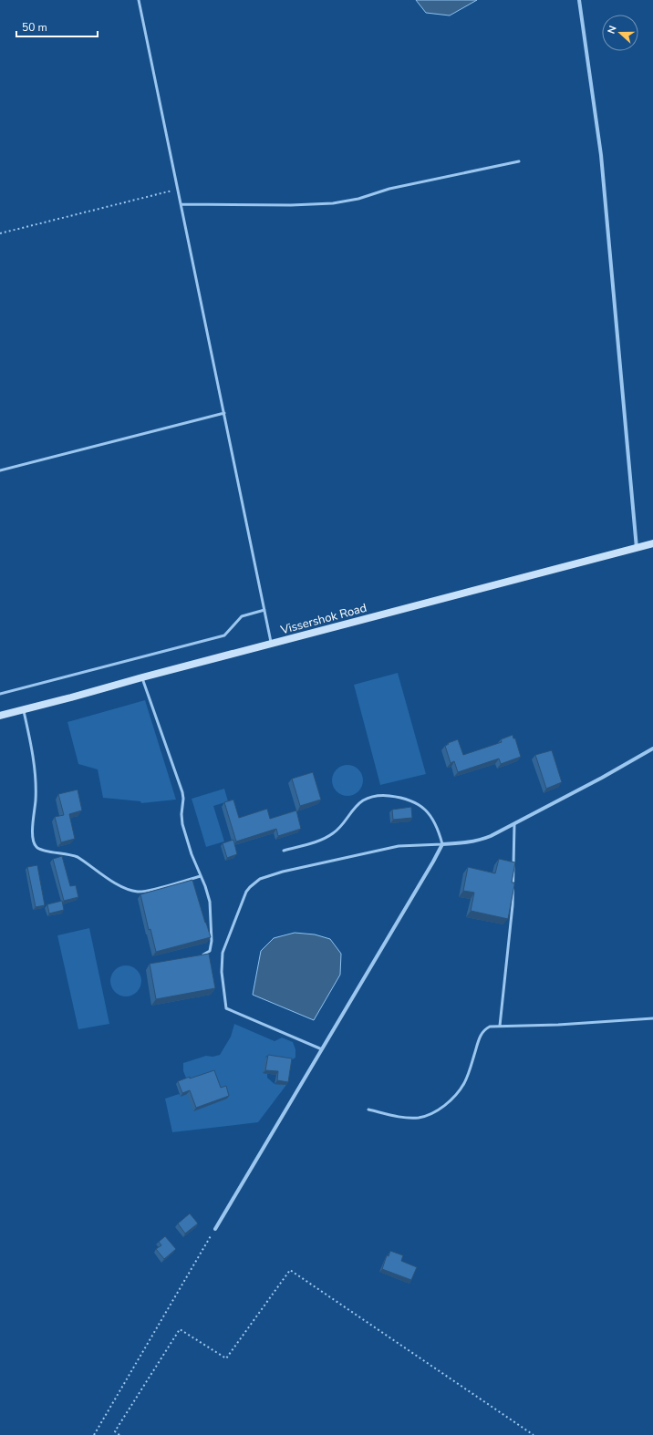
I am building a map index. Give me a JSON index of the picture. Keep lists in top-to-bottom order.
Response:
{
  "streets": {
    "main road": ["Vissershok Road"]
  },
  "scale_bar": "50 m",
  "north": "left"
}
